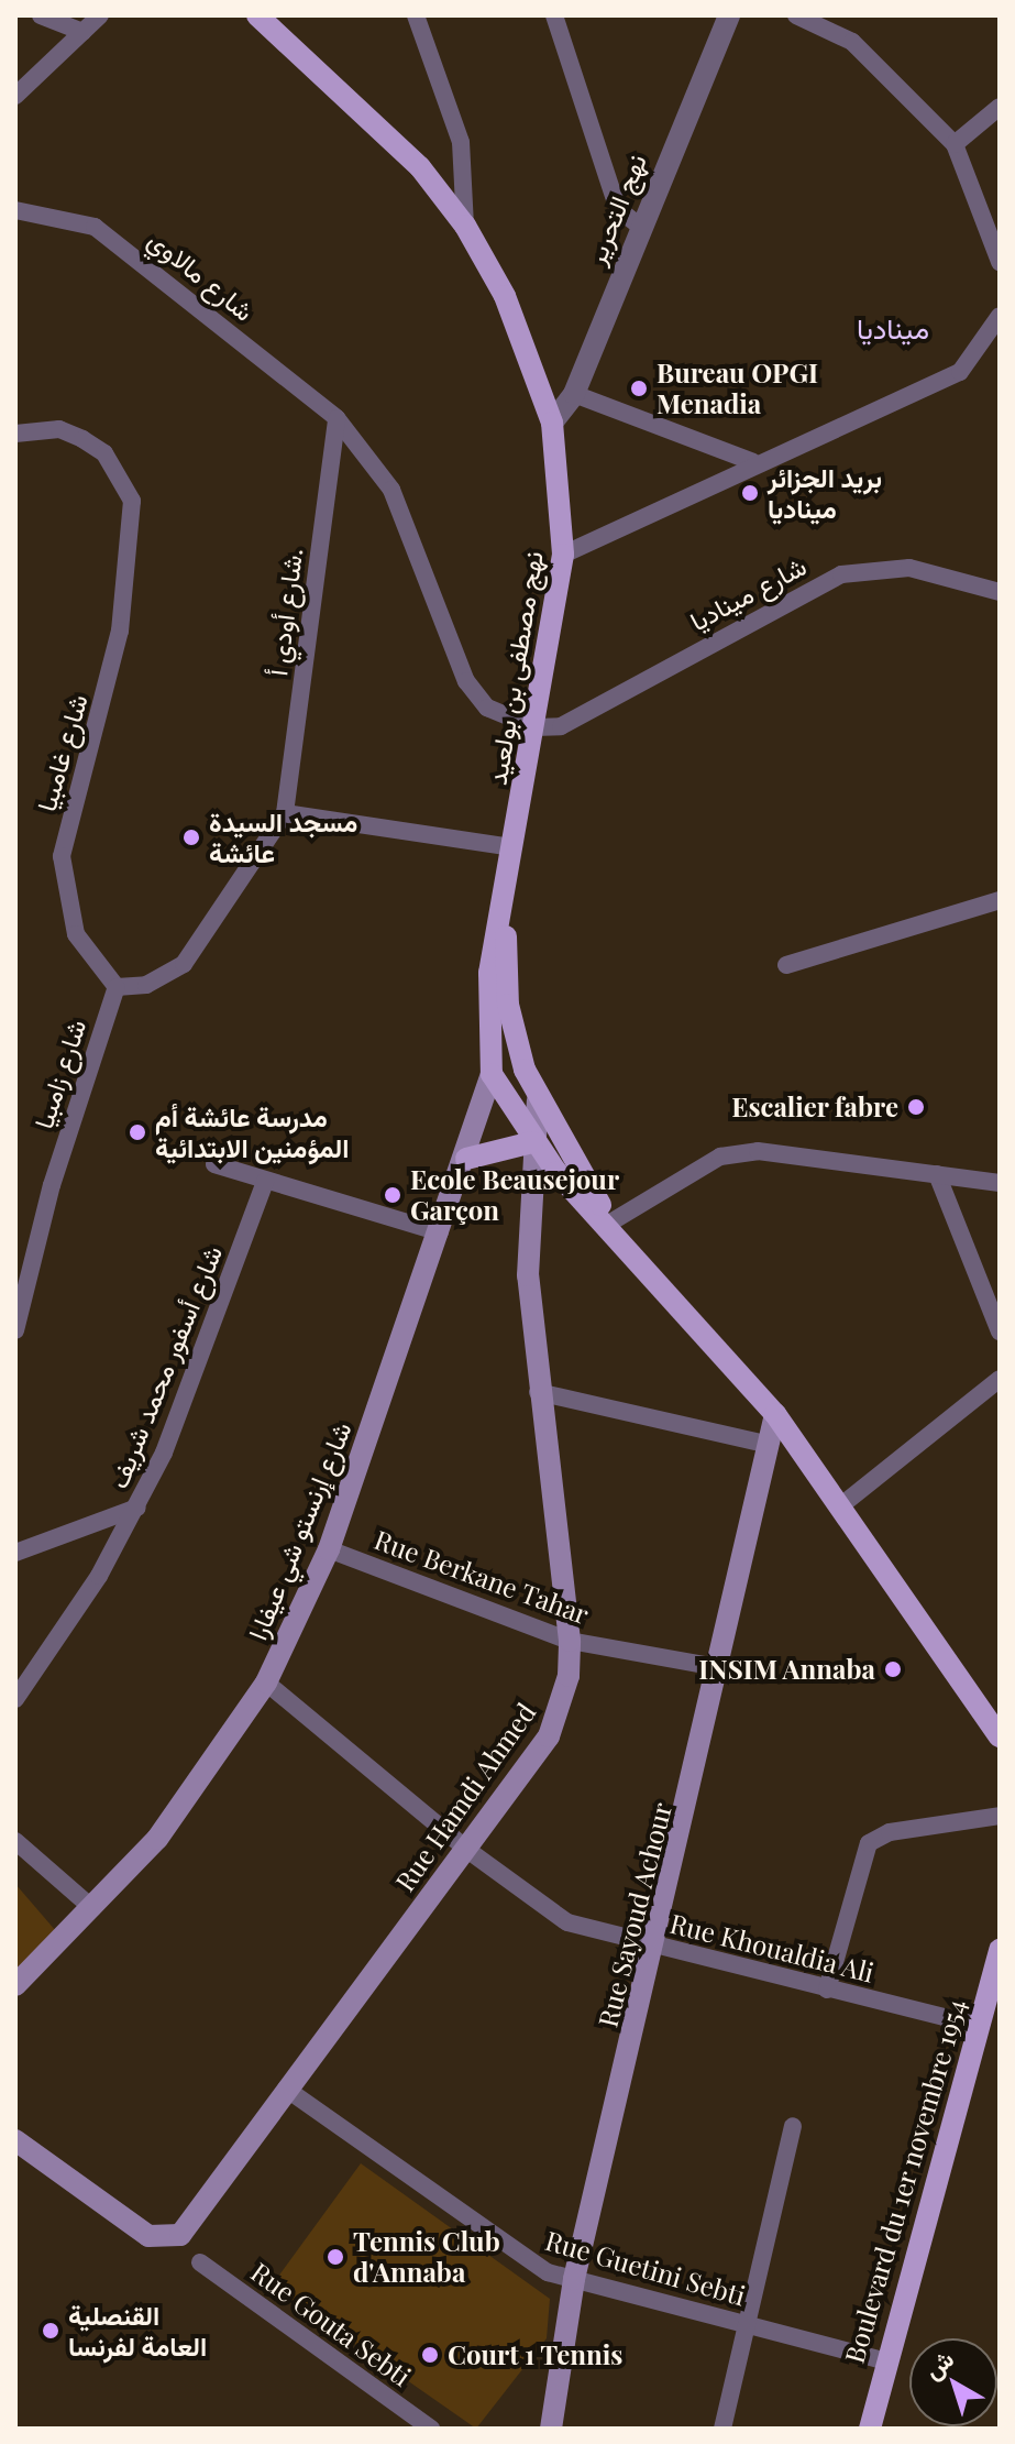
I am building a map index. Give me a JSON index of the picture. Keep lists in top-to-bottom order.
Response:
{
  "streets": {
    "main road": [
      "نهج مصطفى بن بولعيد",
      "شارع إرنستو شي عيفارا",
      "Rue Hamdi Ahmed",
      "Rue Sayoud Achour",
      "Boulevard du 1er novembre 1954"
    ],
    "street": [
      "نهج التحرير",
      "شارع مالاوي",
      "شارع ميناديا",
      "شارع أودي أ.",
      "شارع غامبيا",
      "شارع زامبيا",
      "شارع أسفور محمد شريف",
      "Rue Berkane Tahar",
      "Rue Khoualdia Ali",
      "Rue Guetini Sebti",
      "Rue Gouta Sebti"
    ]
  },
  "crossings": [
    ["نهج التحرير", "نهج مصطفى بن بولعيد"],
    ["شارع مالاوي", "شارع ميناديا"],
    ["شارع مالاوي", "شارع أودي أ."],
    ["شارع مالاوي", "نهج مصطفى بن بولعيد"],
    ["شارع ميناديا", "نهج مصطفى بن بولعيد"],
    ["نهج مصطفى بن بولعيد", "شارع إرنستو شي عيفارا"],
    ["نهج مصطفى بن بولعيد", "Rue Hamdi Ahmed"],
    ["شارع غامبيا", "شارع زامبيا"],
    ["شارع إرنستو شي عيفارا", "Rue Berkane Tahar"],
    ["شارع إرنستو شي عيفارا", "Rue Khoualdia Ali"],
    ["Rue Berkane Tahar", "Rue Hamdi Ahmed"],
    ["Rue Berkane Tahar", "Rue Sayoud Achour"],
    ["Rue Hamdi Ahmed", "Rue Khoualdia Ali"],
    ["Rue Hamdi Ahmed", "Rue Guetini Sebti"],
    ["Rue Sayoud Achour", "Rue Khoualdia Ali"],
    ["Rue Sayoud Achour", "Rue Guetini Sebti"],
    ["Rue Khoualdia Ali", "Boulevard du 1er novembre 1954"],
    ["Boulevard du 1er novembre 1954", "Rue Guetini Sebti"]
  ],
  "districts": ["ميناديا"],
  "places": [
    "Bureau OPGI Menadia",
    "بريد الجزائر ميناديا",
    "مسجد السيدة عائشة",
    "Escalier fabre",
    "مدرسة عائشة أم المؤمنين الابتدائية",
    "Ecole Beausejour Garçon",
    "INSIM Annaba",
    "Tennis Club d'Annaba",
    "القنصلية العامة لفرنسا",
    "Court 1 Tennis"
  ],
  "north": "top left"
}
